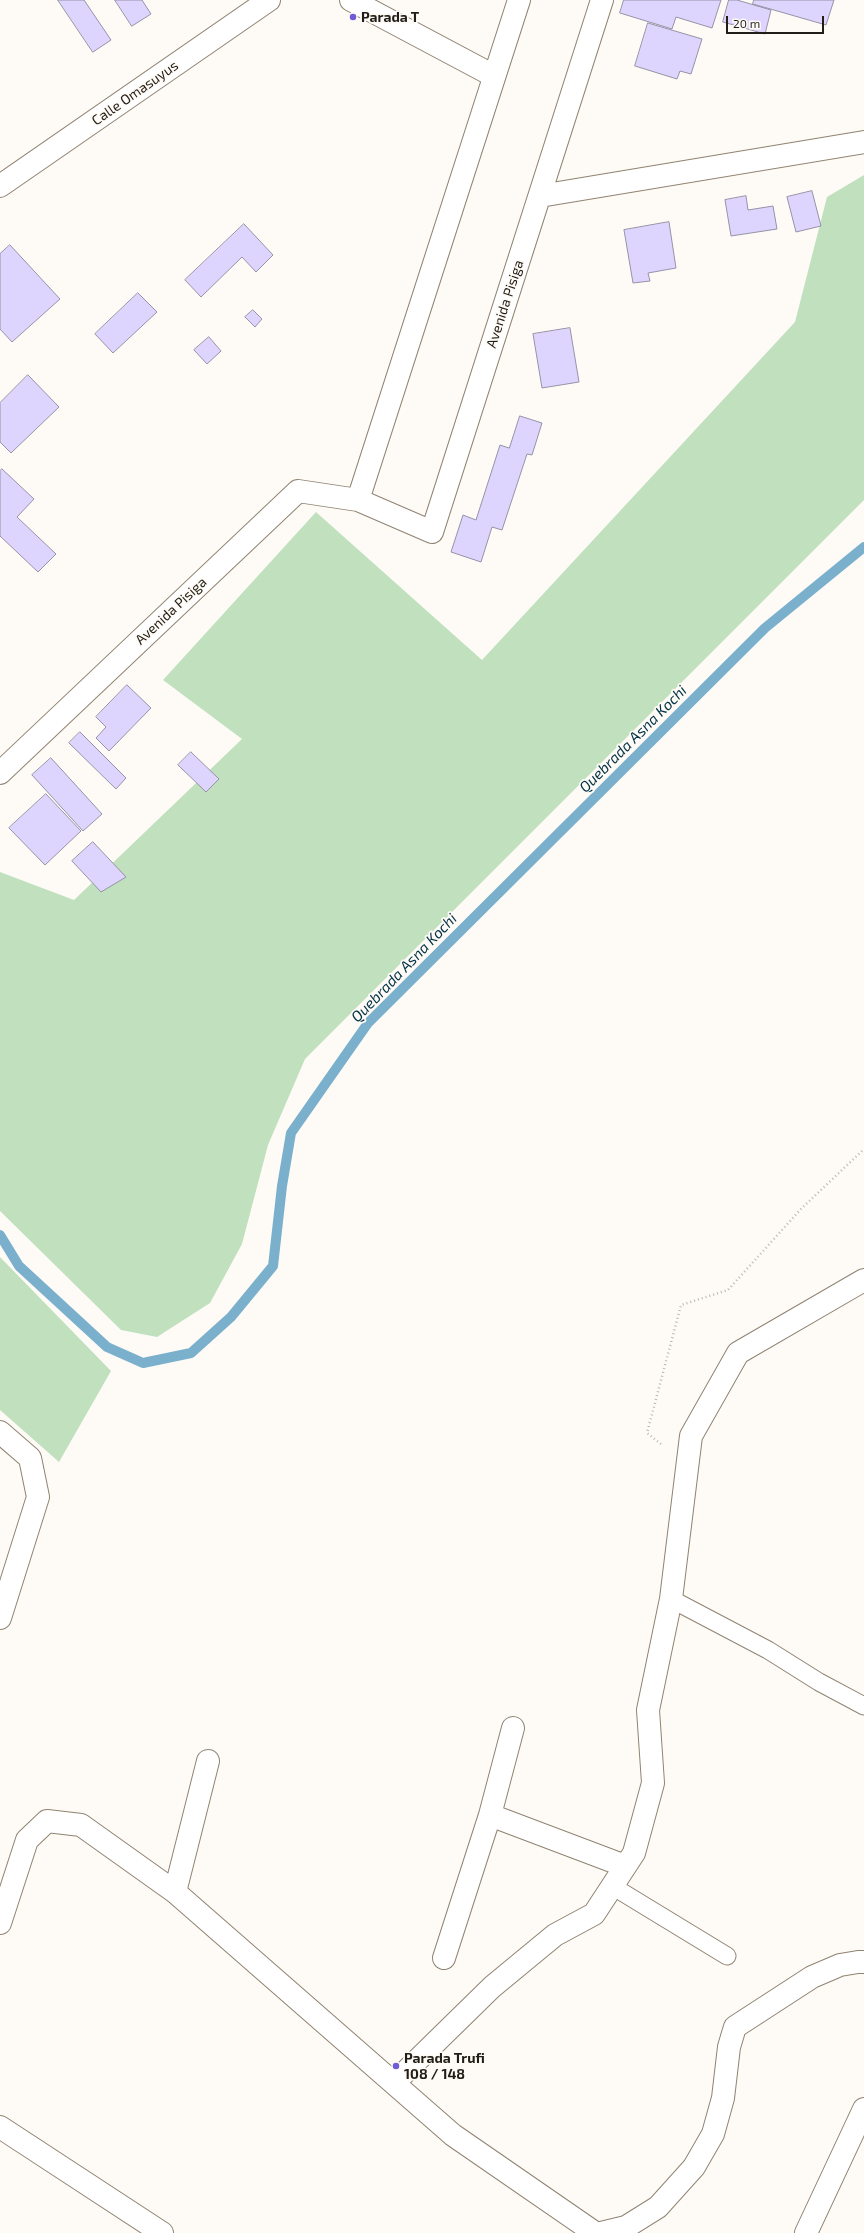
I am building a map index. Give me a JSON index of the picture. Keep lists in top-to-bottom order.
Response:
{
  "streets": {
    "street": ["Calle Omasuyus", "Avenida Pisiga"]
  },
  "water": ["Quebrada Asna Kochi"],
  "places": ["Parada T", "Parada Trufi 108 / 148"],
  "scale_bar": "20 m"
}
